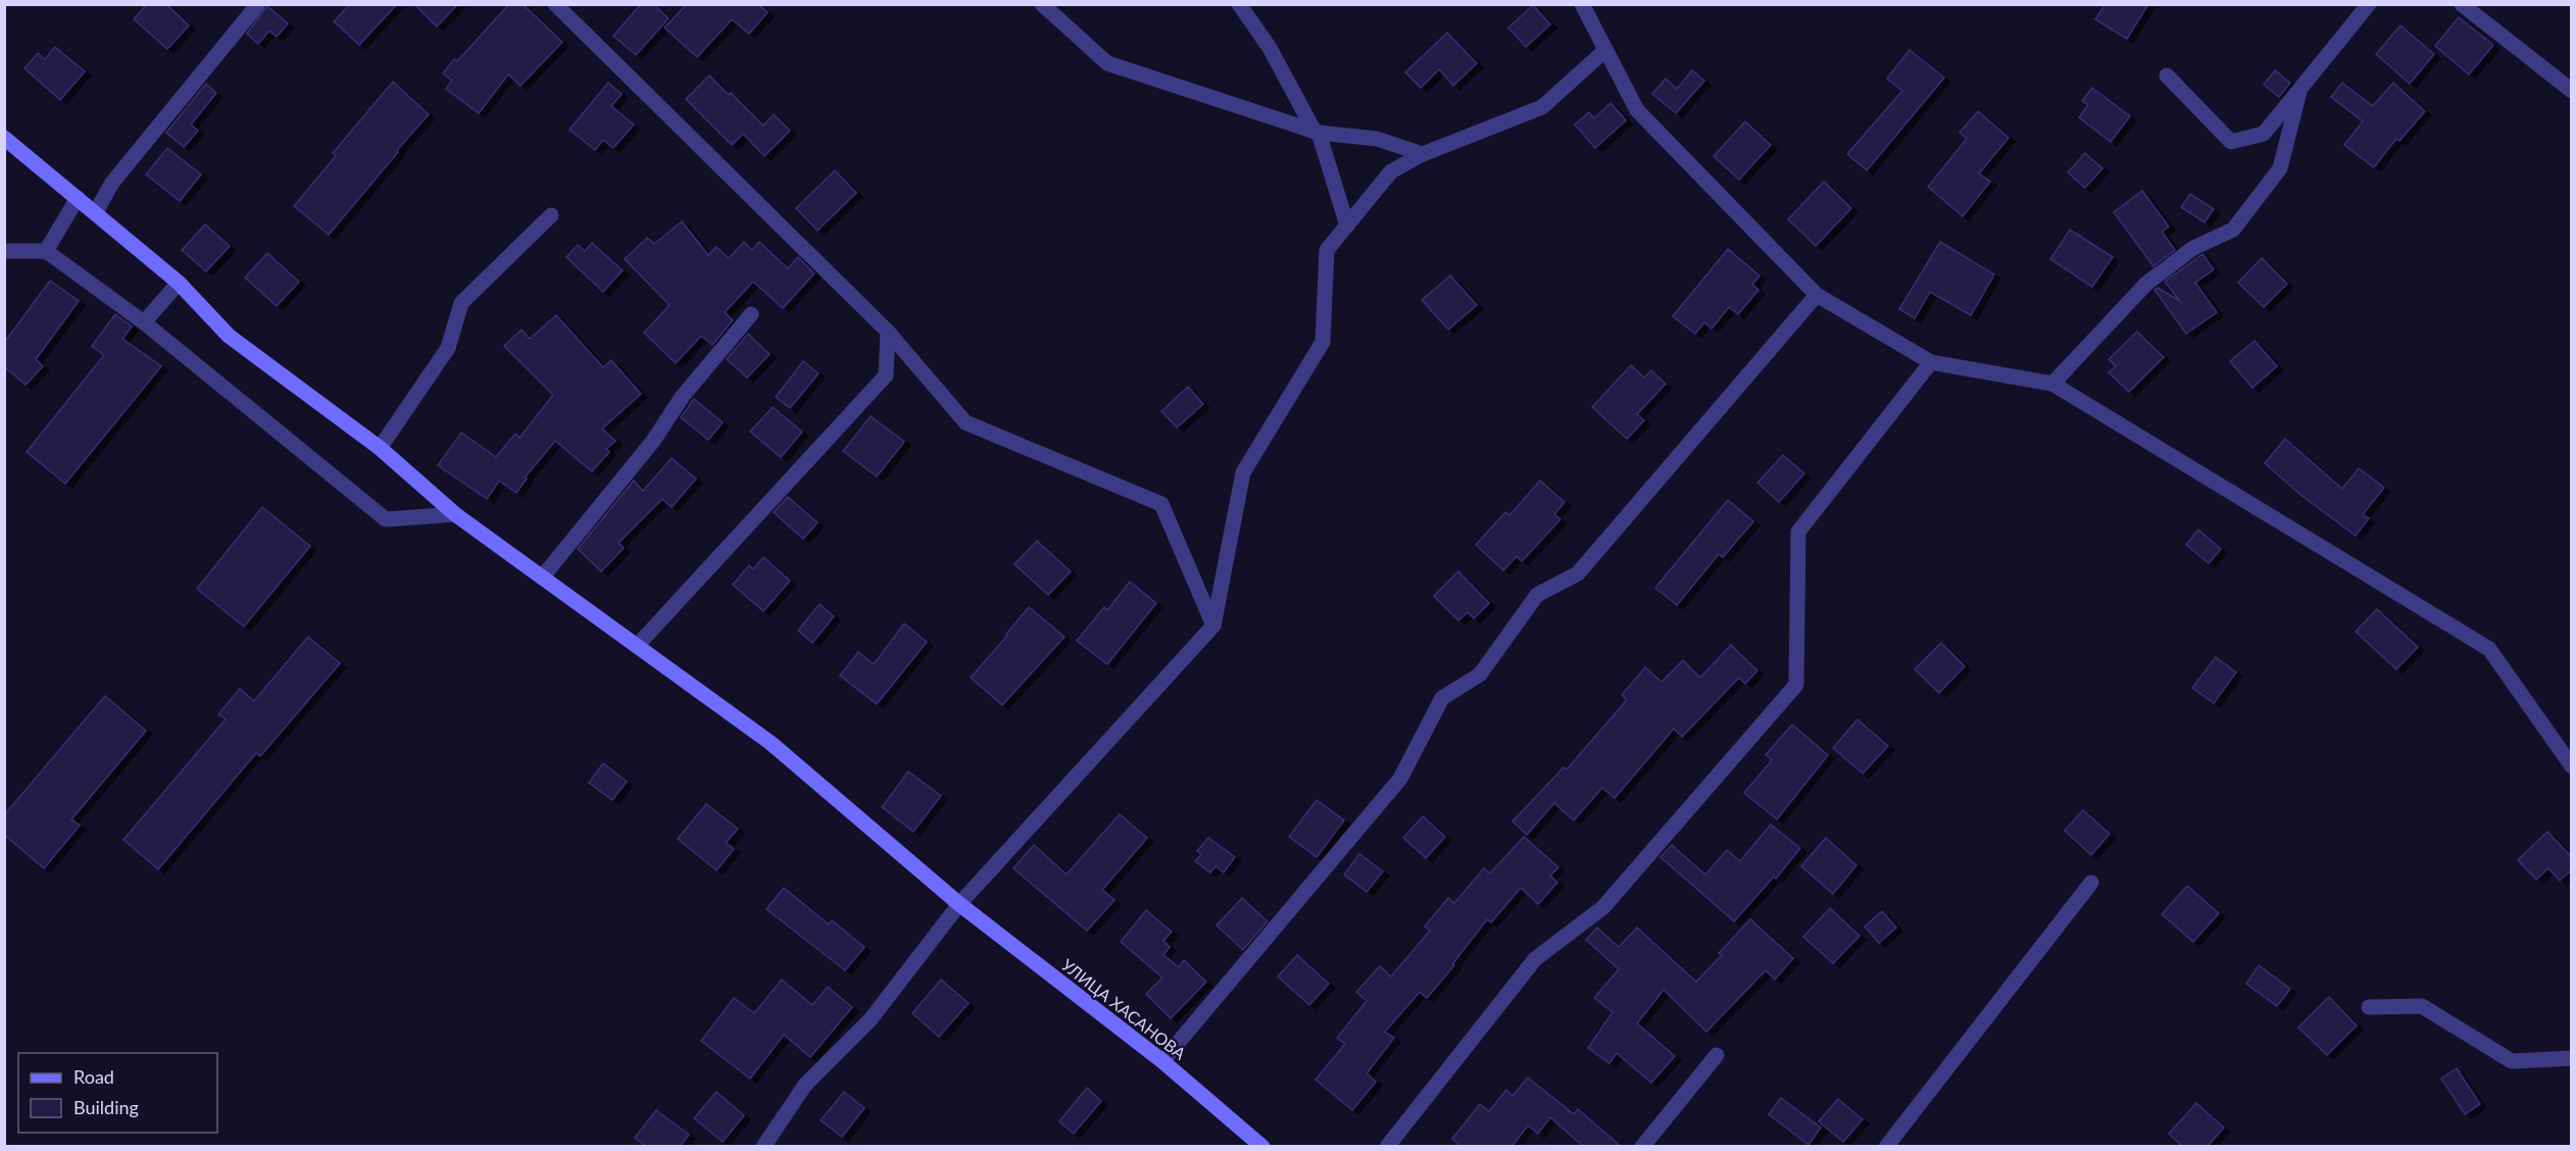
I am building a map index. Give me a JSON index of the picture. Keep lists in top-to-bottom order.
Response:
{
  "streets": {
    "street": ["УЛИЦА ХАСАНОВА"]
  },
  "legend": ["Road", "Building"]
}
